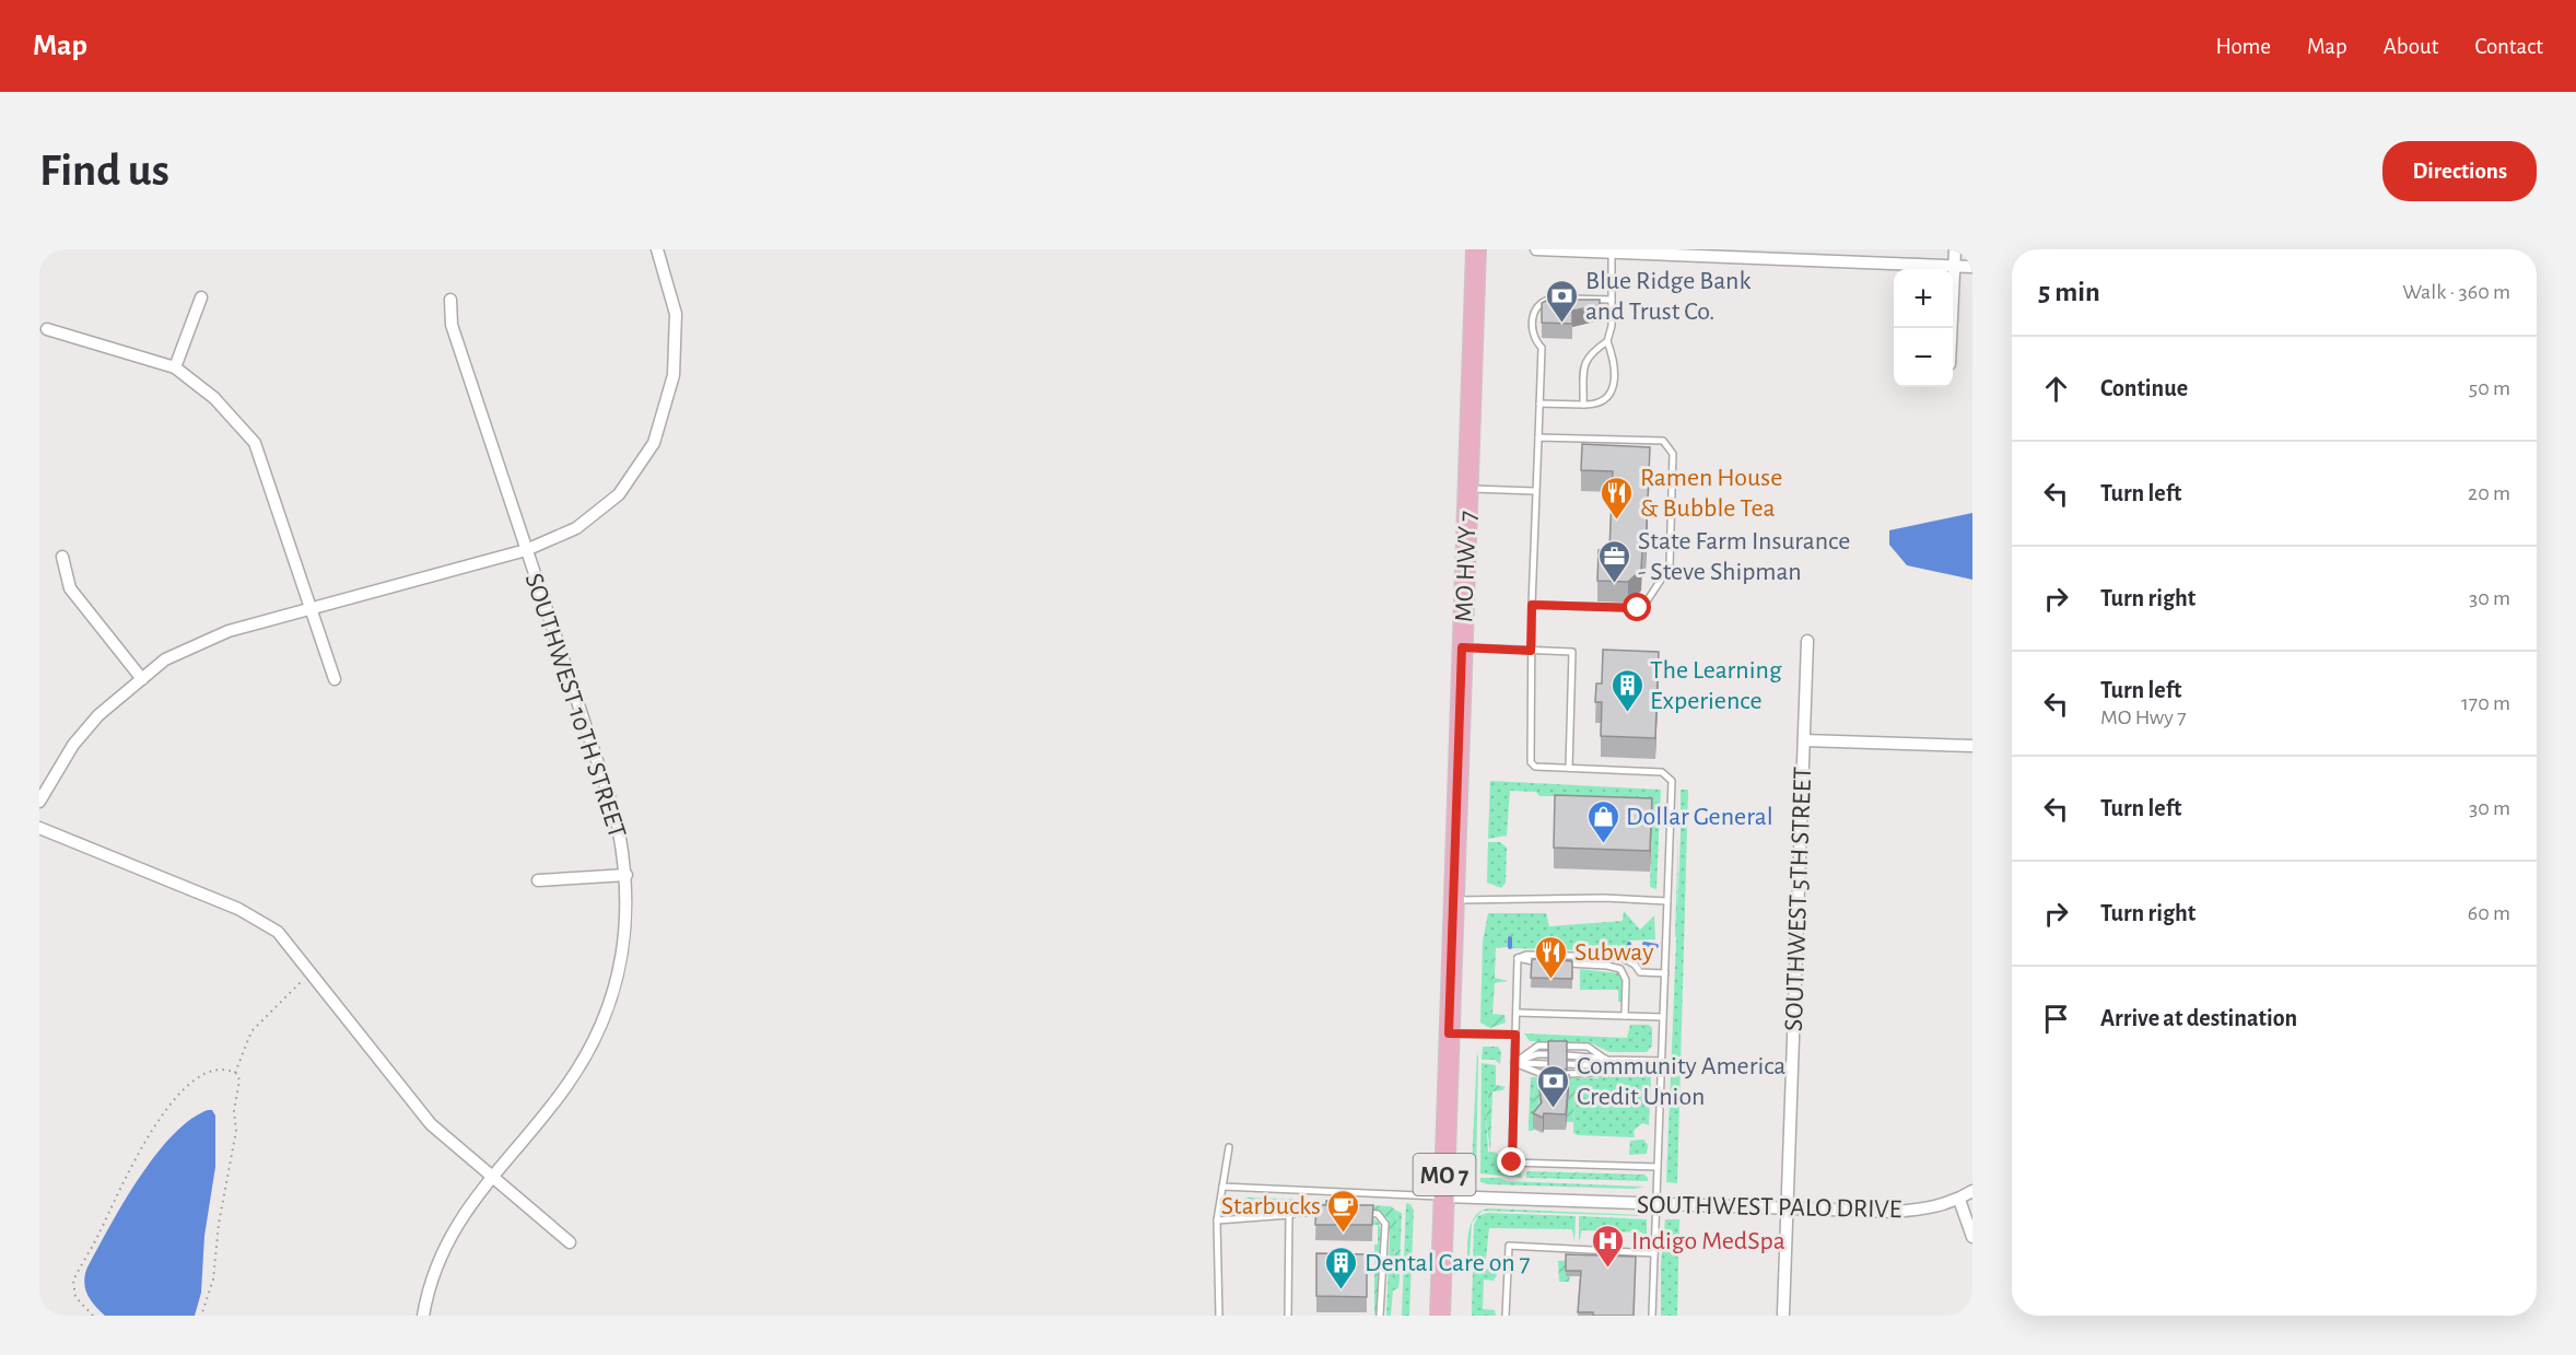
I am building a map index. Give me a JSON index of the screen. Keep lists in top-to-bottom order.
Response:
{
  "streets": {
    "main road": ["MO HWY 7", "MO 7"],
    "street": ["SOUTHWEST 10TH STREET", "SOUTHWEST 5TH STREET", "SOUTHWEST PALO DRIVE"]
  },
  "crossings": [
    ["MO HWY 7", "SOUTHWEST PALO DRIVE"],
    ["SOUTHWEST 5TH STREET", "SOUTHWEST PALO DRIVE"]
  ],
  "places": {
    "bank": ["Blue Ridge Bank and Trust Co.", "Community America Credit Union"],
    "restaurant": ["Ramen House & Bubble Tea", "Subway"],
    "office": ["State Farm Insurance - Steve Shipman"],
    "building": ["The Learning Experience", "Dental Care on 7"],
    "shop": ["Dollar General"],
    "cafe": ["Starbucks"],
    "hospital": ["Indigo MedSpa"]
  },
  "page": {
    "header": "Map",
    "nav": [
      "Home",
      "Map",
      "About",
      "Contact"
    ],
    "buttons": "Directions",
    "title": "Find us",
    "heading": ["5 min", "Walk · 360 m"],
    "map_buttons": ["+", "−"],
    "list": [
      ["Continue", "50 m"],
      ["Turn left", "20 m"],
      ["Turn right", "30 m"],
      ["Turn left", "MO Hwy 7", "170 m"],
      ["Turn left", "30 m"],
      ["Turn right", "60 m"],
      "Arrive at destination"
    ]
  }
}
